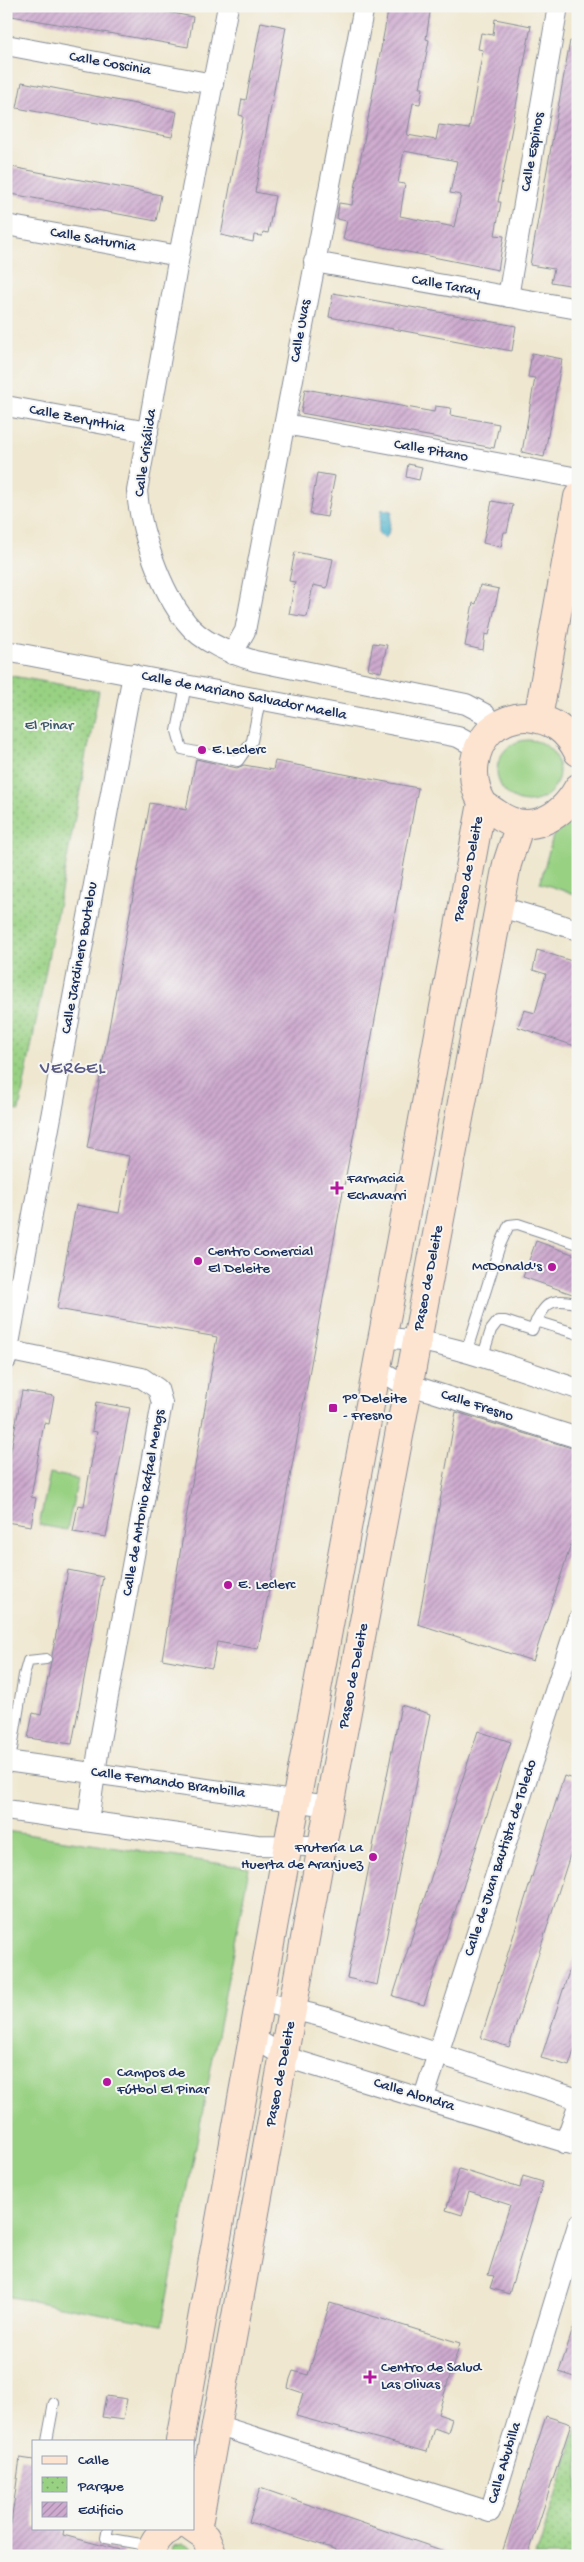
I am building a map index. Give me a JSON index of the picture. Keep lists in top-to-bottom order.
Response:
{
  "streets": {
    "main road": ["Paseo de Deleite"],
    "street": [
      "Calle Coscinia",
      "Calle Espinos",
      "Calle Saturnia",
      "Calle Taray",
      "Calle Uvas",
      "Calle Zerynthia",
      "Calle Pitano",
      "Calle Crisálida",
      "Calle de Mariano Salvador Maella",
      "Calle Jardinero Boutelou",
      "Calle Fresno",
      "Calle de Antonio Rafael Mengs",
      "Calle Fernando Brambilla",
      "Calle de Juan Bautista de Toledo",
      "Calle Alondra",
      "Calle Abubilla"
    ]
  },
  "crossings": [
    ["Calle Coscinia", "Calle Crisálida"],
    ["Calle Espinos", "Calle Taray"],
    ["Calle Saturnia", "Calle Crisálida"],
    ["Calle Taray", "Calle Uvas"],
    ["Calle Uvas", "Calle Pitano"],
    ["Calle Uvas", "Calle Crisálida"],
    ["Calle Zerynthia", "Calle Crisálida"],
    ["Calle Crisálida", "Calle de Mariano Salvador Maella"],
    ["Calle de Mariano Salvador Maella", "Calle Jardinero Boutelou"],
    ["Paseo de Deleite", "Calle Fresno"],
    ["Paseo de Deleite", "Calle Fernando Brambilla"],
    ["Paseo de Deleite", "Calle Alondra"],
    ["Paseo de Deleite", "Calle Abubilla"],
    ["Calle Jardinero Boutelou", "Calle de Antonio Rafael Mengs"],
    ["Calle de Antonio Rafael Mengs", "Calle Fernando Brambilla"],
    ["Calle de Juan Bautista de Toledo", "Calle Alondra"]
  ],
  "districts": ["VERGEL"],
  "parks": ["El Pinar"],
  "places": {
    "other": [
      "E.Leclerc",
      "Centro Comercial El Deleite",
      "McDonald's",
      "E. Leclerc",
      "Frutería La Huerta de Aranjuez",
      "Campos de Fútbol El Pinar"
    ],
    "health": ["Farmacia Echavarri", "Centro de Salud Las Olivas"],
    "transit": ["Pº Deleite - Fresno"]
  },
  "legend": ["Calle", "Parque", "Edificio"]
}
